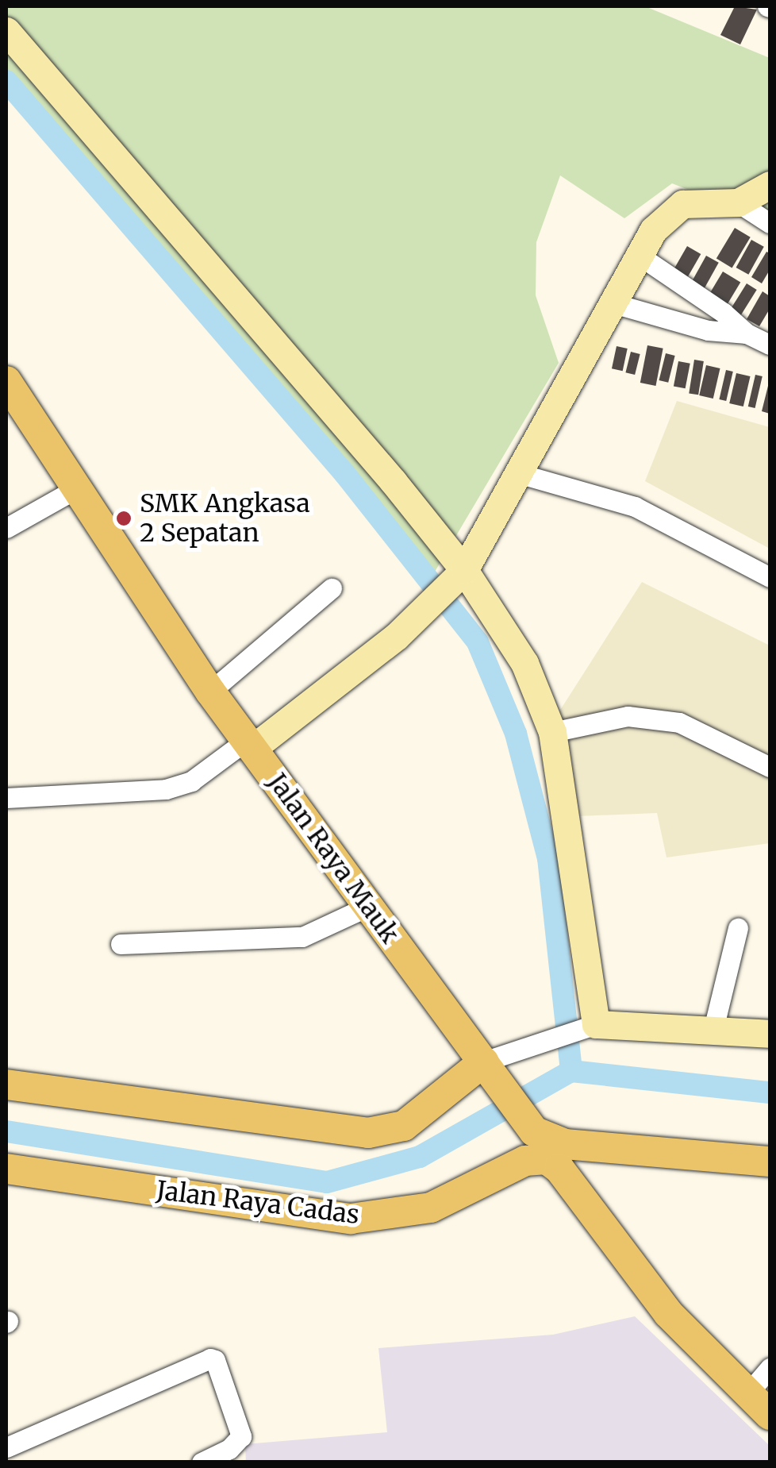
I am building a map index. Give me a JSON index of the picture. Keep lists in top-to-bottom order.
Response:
{
  "streets": {
    "main road": ["Jalan Raya Mauk", "Jalan Raya Cadas"]
  },
  "places": ["SMK Angkasa 2 Sepatan"]
}
